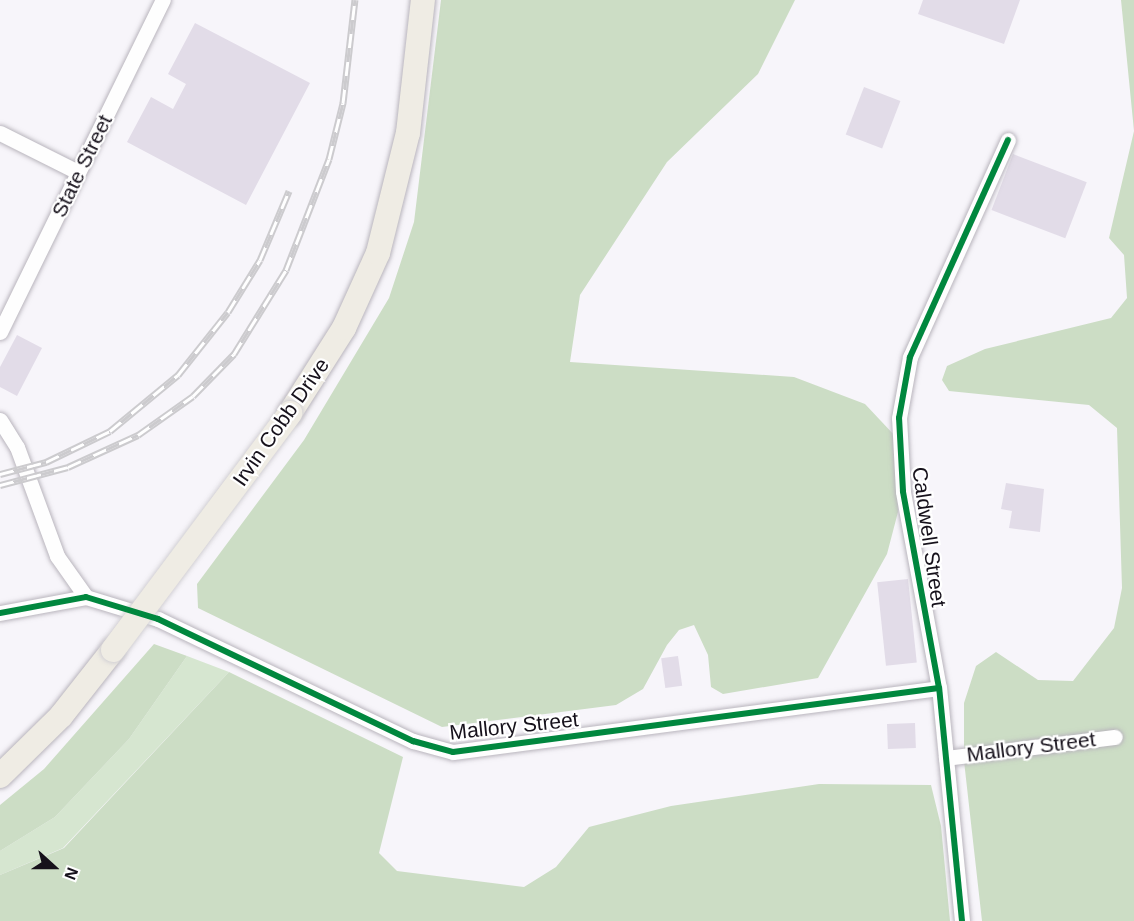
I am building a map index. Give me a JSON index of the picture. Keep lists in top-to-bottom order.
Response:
{
  "streets": {
    "main road": ["Irvin Cobb Drive"],
    "street": ["State Street", "Caldwell Street", "Mallory Street"]
  },
  "crossings": [
    ["Caldwell Street", "Mallory Street"]
  ],
  "north": "right"
}
